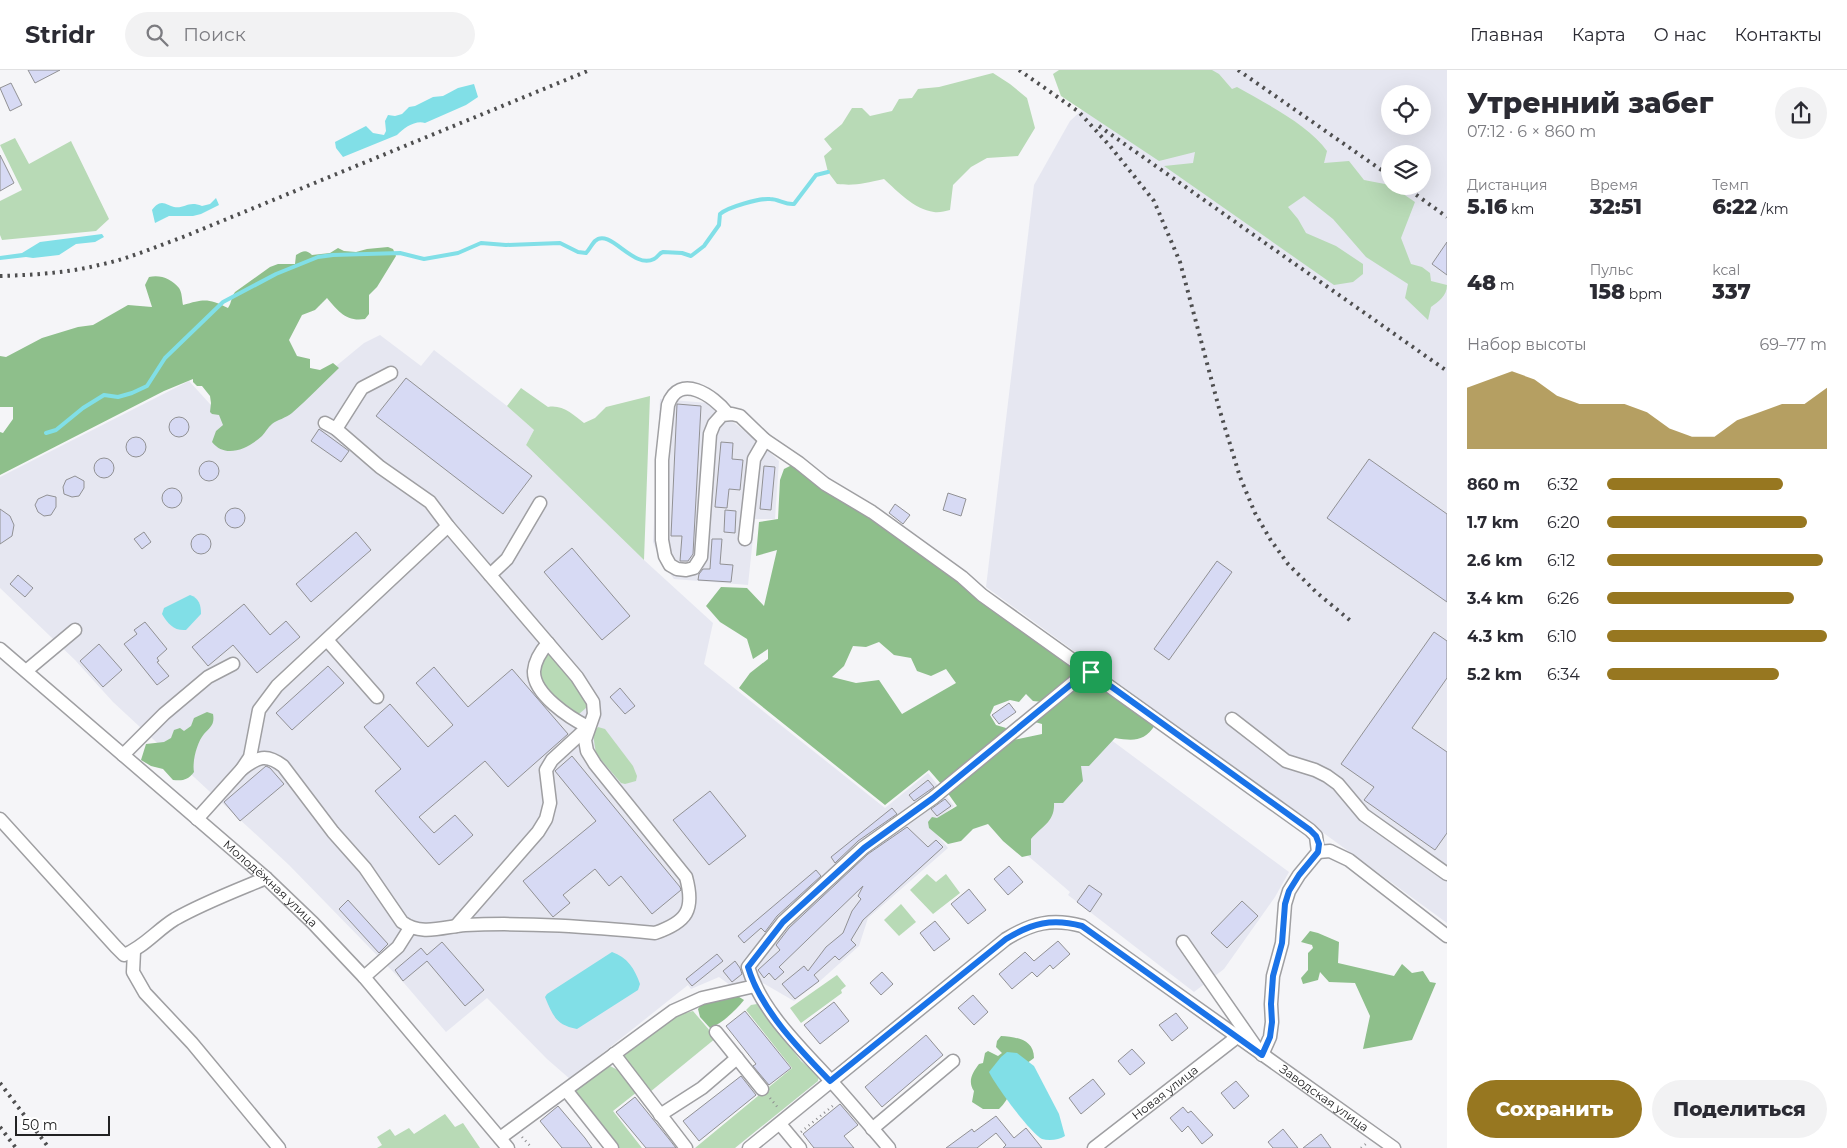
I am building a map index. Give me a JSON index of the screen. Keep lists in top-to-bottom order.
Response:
{
  "streets": {
    "street": ["Молодёжная улица", "Новая улица", "Заводская улица"]
  },
  "crossings": [
    ["Новая улица", "Заводская улица"]
  ],
  "scale_bar": "50 m",
  "page": {
    "header": "Stridr",
    "search": "Поиск",
    "nav": [
      "Главная",
      "Карта",
      "О нас",
      "Контакты"
    ],
    "heading": ["Утренний забег", "07:12 · 6 × 860 m"],
    "stats": [
      ["Дистанция", "5.16 km"],
      ["Время", "32:51"],
      ["Темп", "6:22 /km"],
      ["48 m"],
      ["Пульс", "158 bpm"],
      ["kcal", "337"]
    ],
    "chart": ["Набор высоты", "69–77 m"],
    "list": [
      {
        "name": "860 m",
        "note": "6:32"
      },
      {
        "name": "1.7 km",
        "note": "6:20"
      },
      {
        "name": "2.6 km",
        "note": "6:12"
      },
      {
        "name": "3.4 km",
        "note": "6:26"
      },
      {
        "name": "4.3 km",
        "note": "6:10"
      },
      {
        "name": "5.2 km",
        "note": "6:34"
      }
    ],
    "buttons": ["Сохранить", "Поделиться"],
    "scale": "50 m"
  }
}
